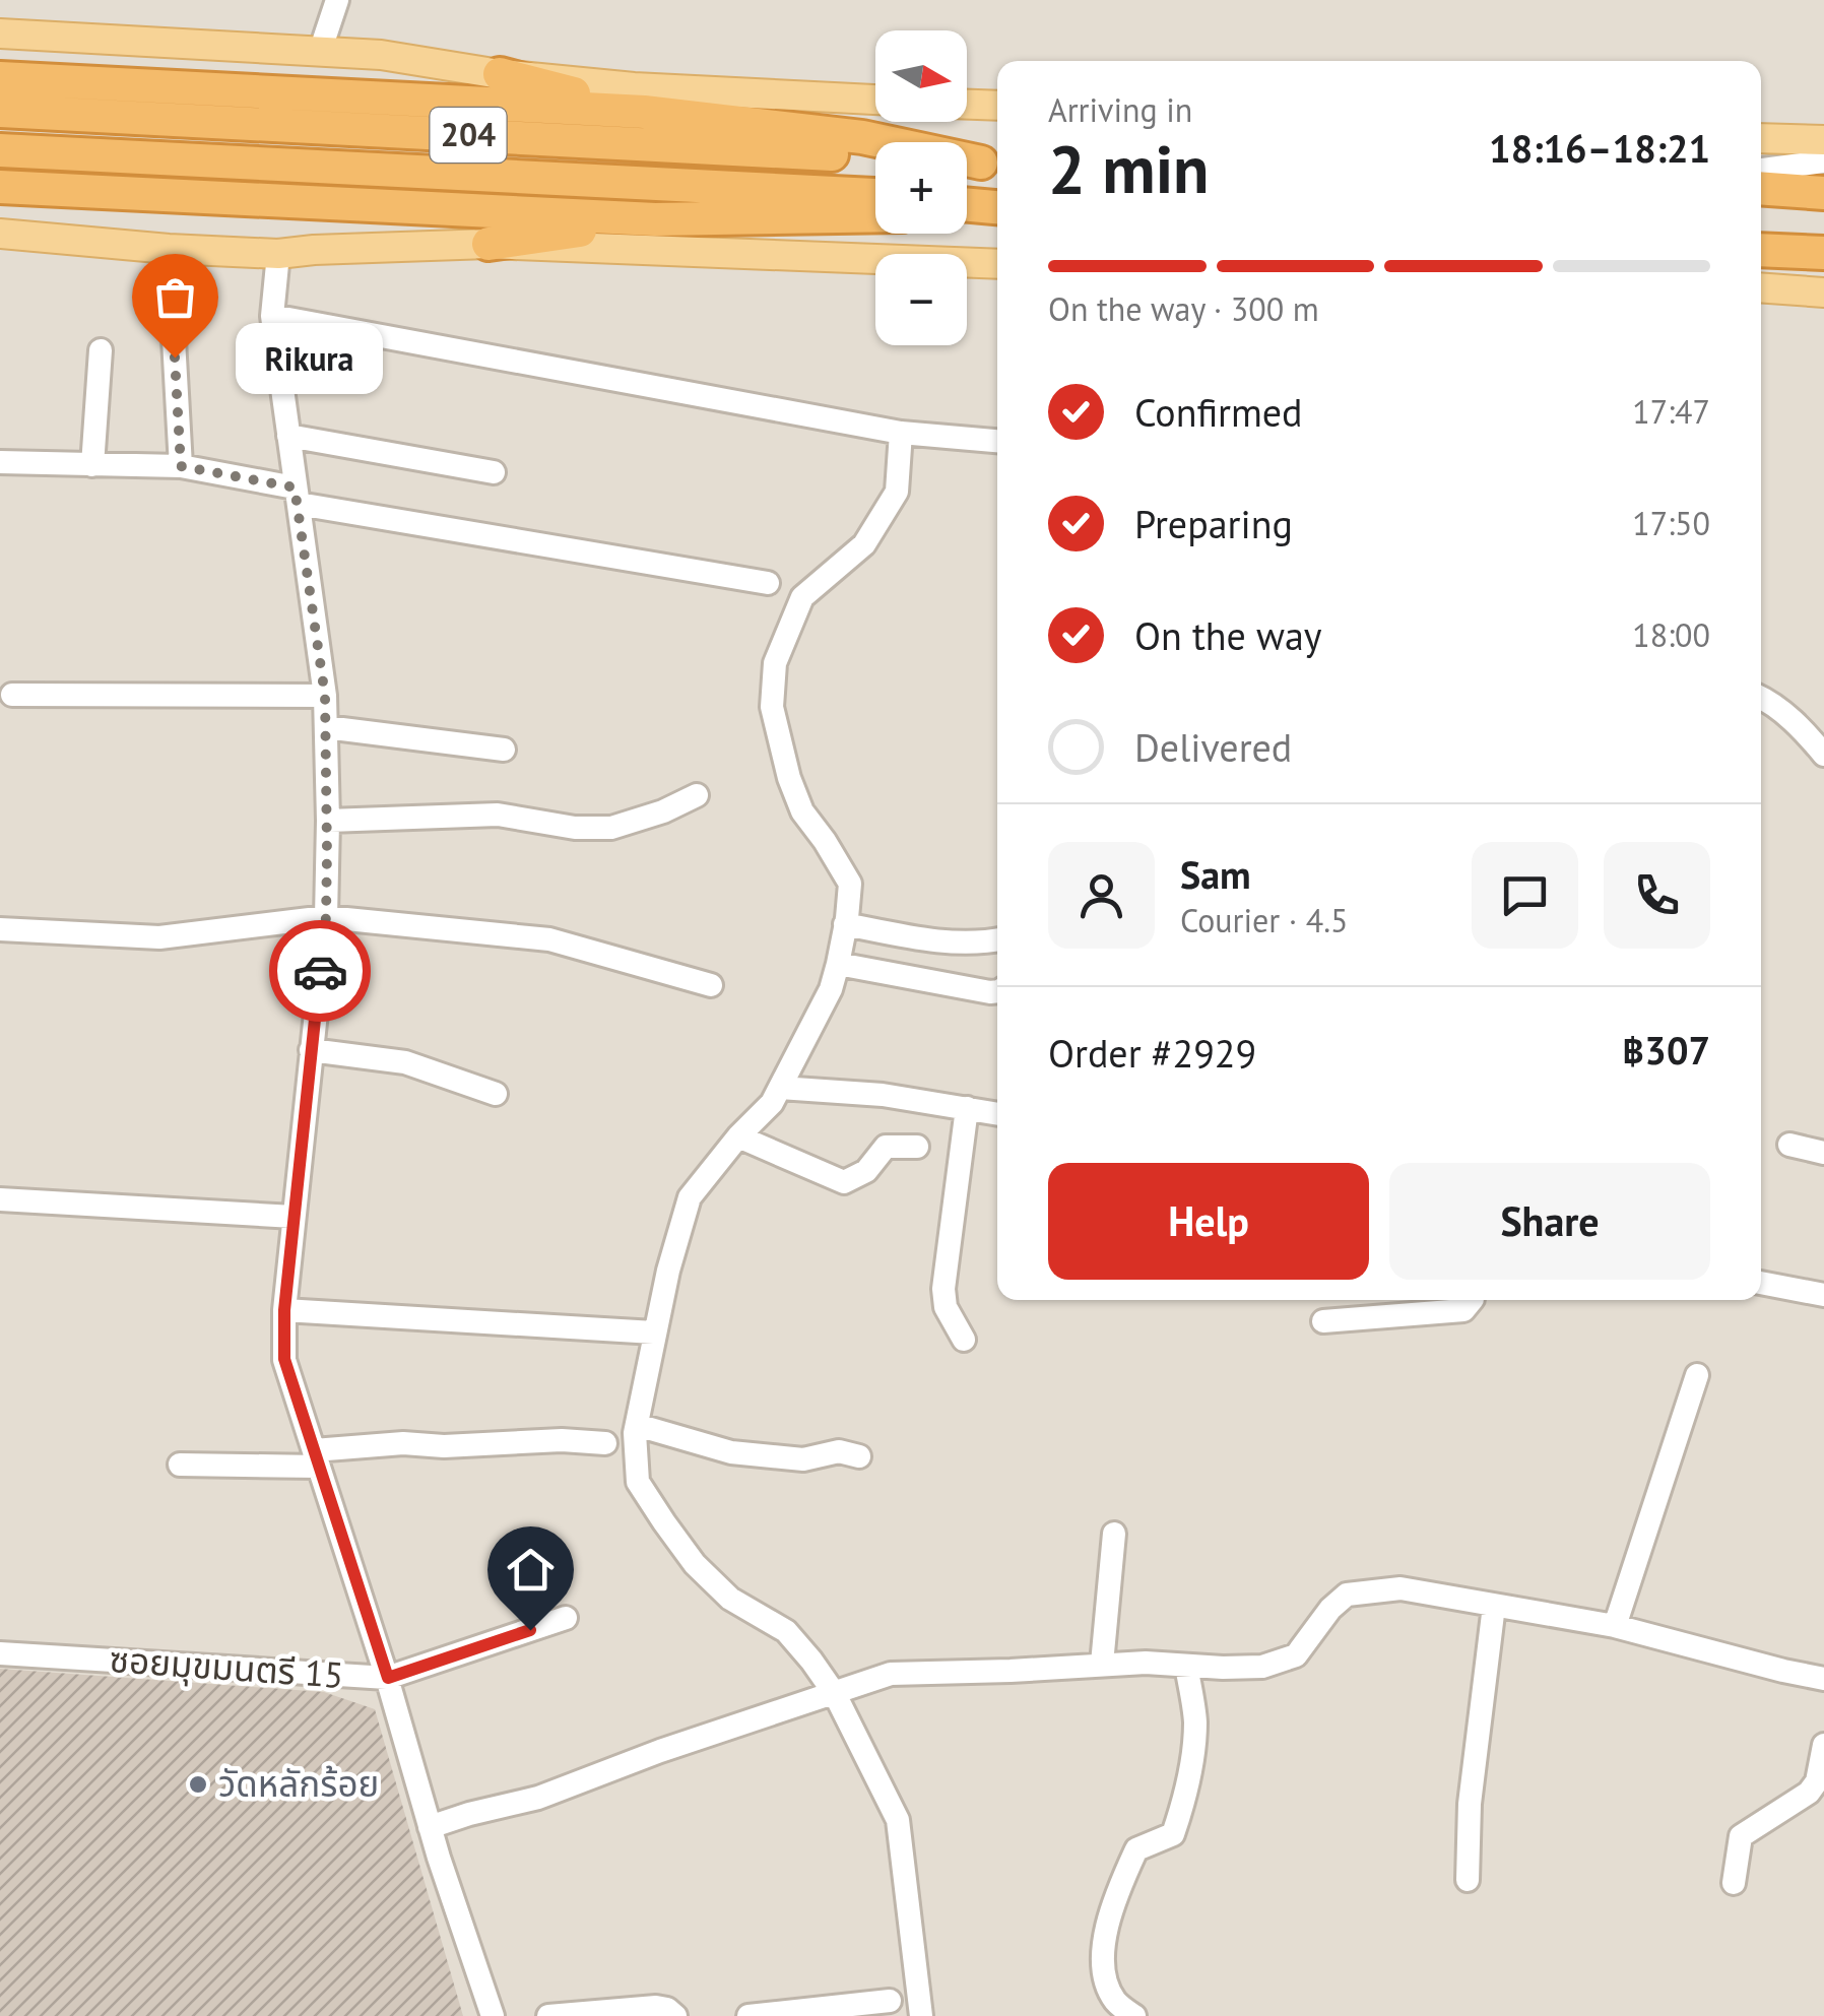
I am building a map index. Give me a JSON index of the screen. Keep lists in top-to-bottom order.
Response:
{
  "streets": {
    "highway": ["204"],
    "street": ["ซอยมุขมนตรี 15"]
  },
  "places": ["Rikura", "วัดหลักร้อย"],
  "north": "right",
  "page": {
    "map_buttons": ["+", "−"],
    "heading": ["2 min", "Arriving in", "18:16–18:21"],
    "panel": [
      "Sam",
      "Courier · 4.5",
      "Order #2929",
      "฿307"
    ],
    "bar": "On the way · 300 m",
    "bubble": "Rikura",
    "list": [
      ["Confirmed", "17:47"],
      ["Preparing", "17:50"],
      ["On the way", "18:00"],
      "Delivered"
    ],
    "buttons": ["Help", "Share"]
  }
}
